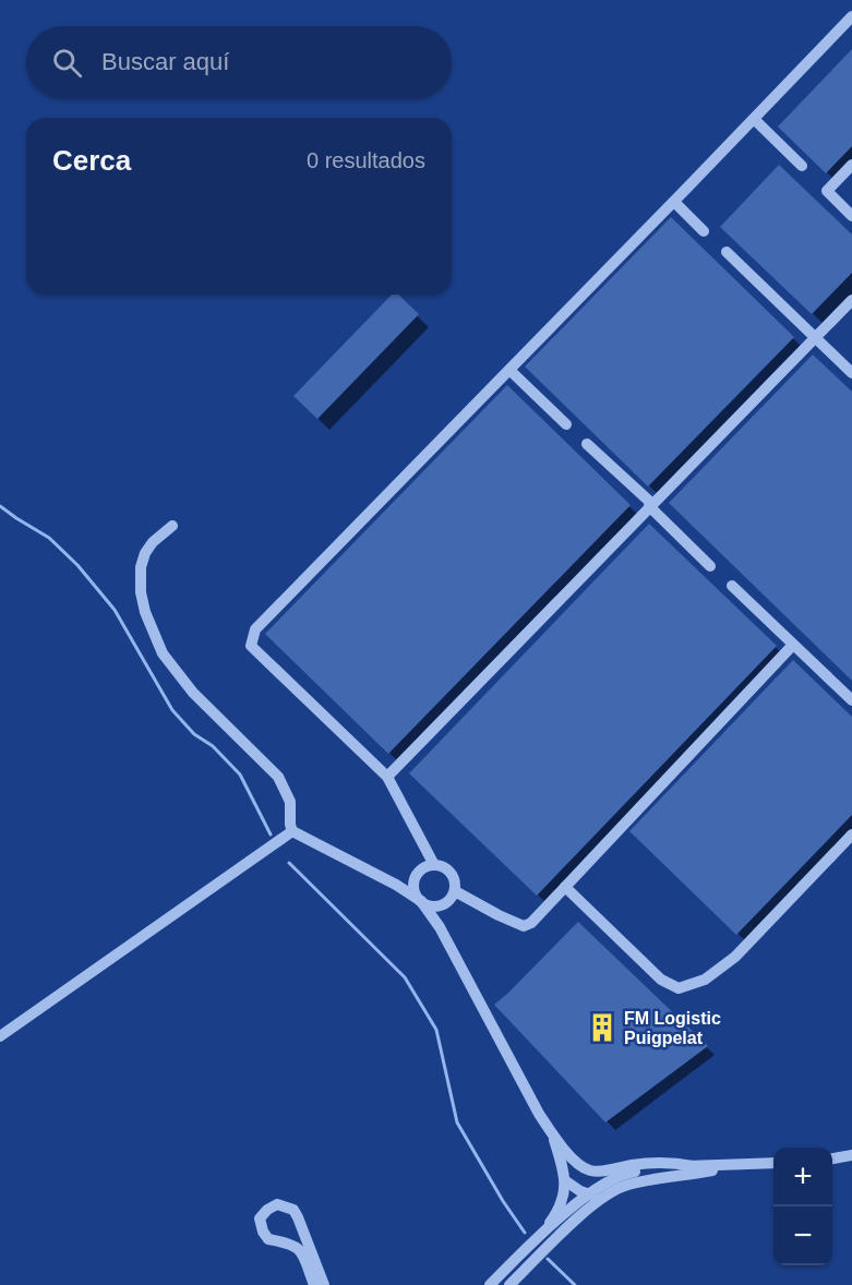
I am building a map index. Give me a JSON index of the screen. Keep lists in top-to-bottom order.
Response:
{
  "places": {
    "building": ["FM Logistic Puigpelat"]
  },
  "page": {
    "search": "Buscar aquí",
    "heading": ["Cerca", "0 resultados"],
    "map_buttons": ["+", "−"]
  }
}
